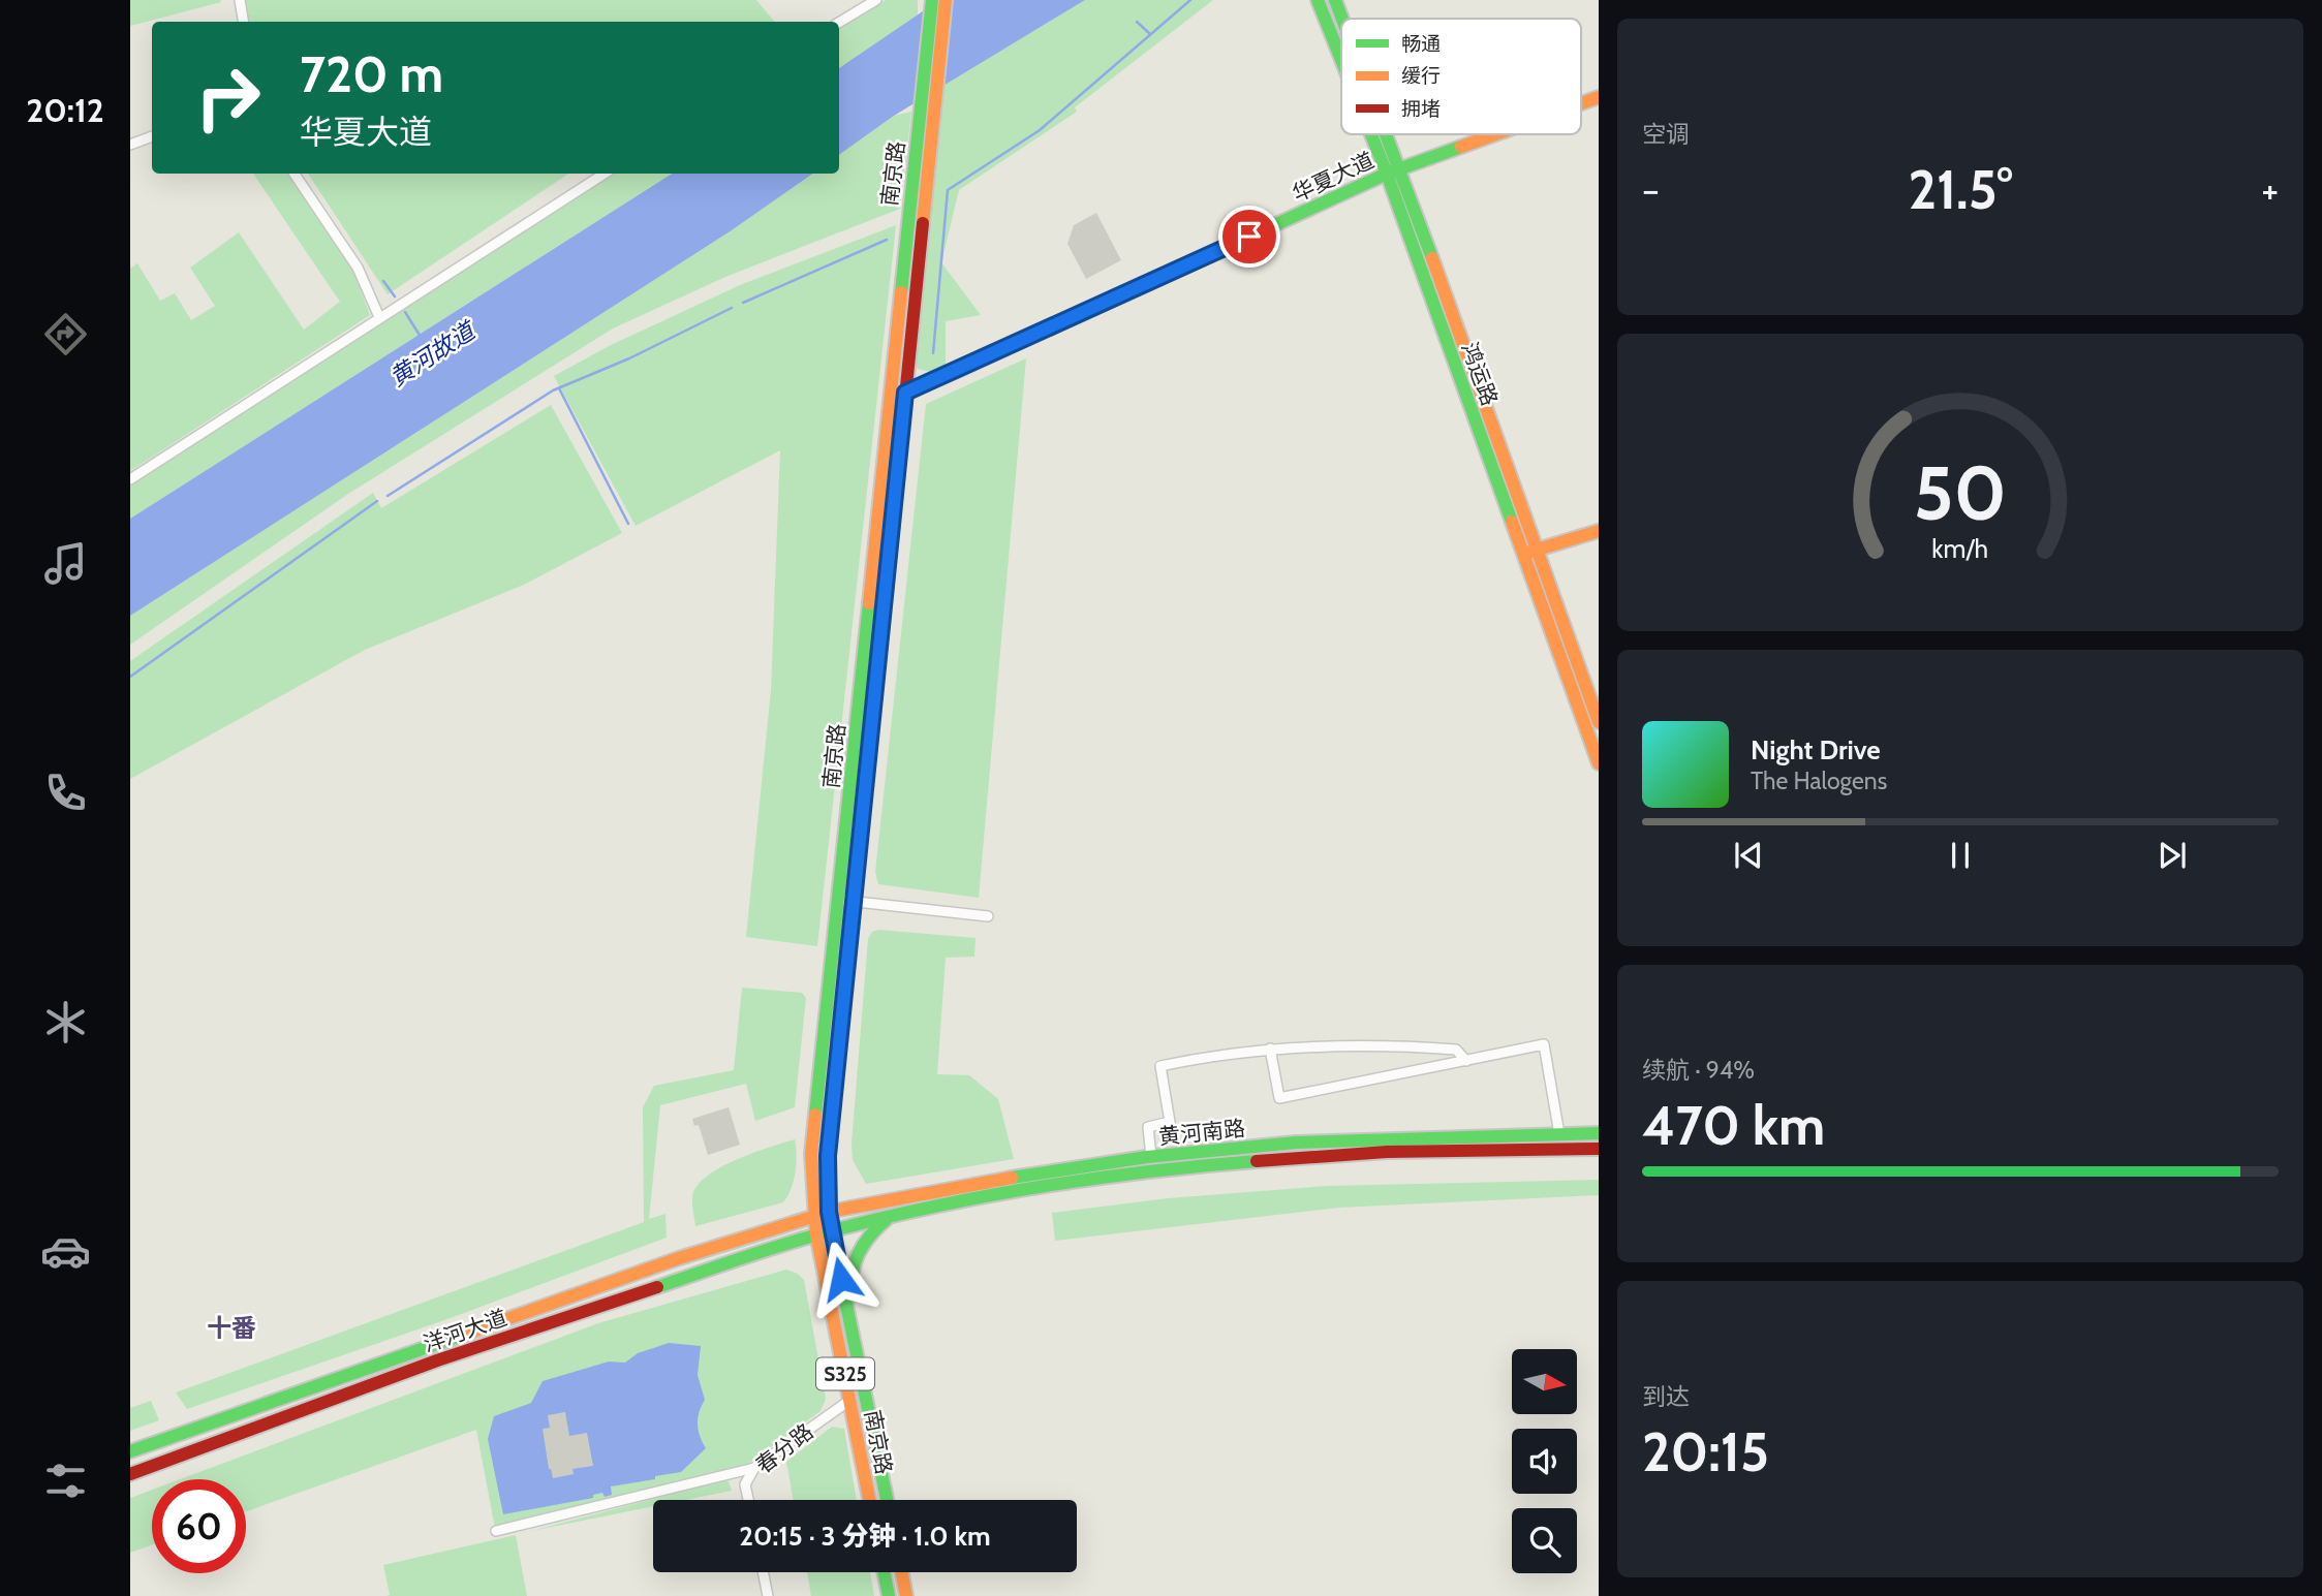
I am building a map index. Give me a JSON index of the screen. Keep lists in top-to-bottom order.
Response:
{
  "streets": {
    "main road": [
      "南京路",
      "华夏大道",
      "鸿运路",
      "黄河南路",
      "洋河大道",
      "S325"
    ],
    "street": ["春分路"]
  },
  "crossings": [
    ["南京路", "华夏大道"],
    ["南京路", "黄河南路"],
    ["南京路", "洋河大道"],
    ["南京路", "春分路"],
    ["华夏大道", "鸿运路"],
    ["黄河南路", "洋河大道"]
  ],
  "districts": ["十番"],
  "water": ["黄河故道"],
  "legend": ["畅通", "缓行", "拥堵"],
  "north": "right",
  "page": {
    "tabs": "20:12",
    "tile": [
      "空调",
      ["续航 · 94%", "470 km"],
      ["到达", "20:15"]
    ],
    "turn": ["720 m", "华夏大道"],
    "heat": ["−", "21.5°", "+"],
    "song": ["Night Drive", "The Halogens"],
    "limit": "60",
    "trip": "20:15 · 3 分钟 · 1.0 km",
    "gauge": ["50", "km/h"]
  }
}
